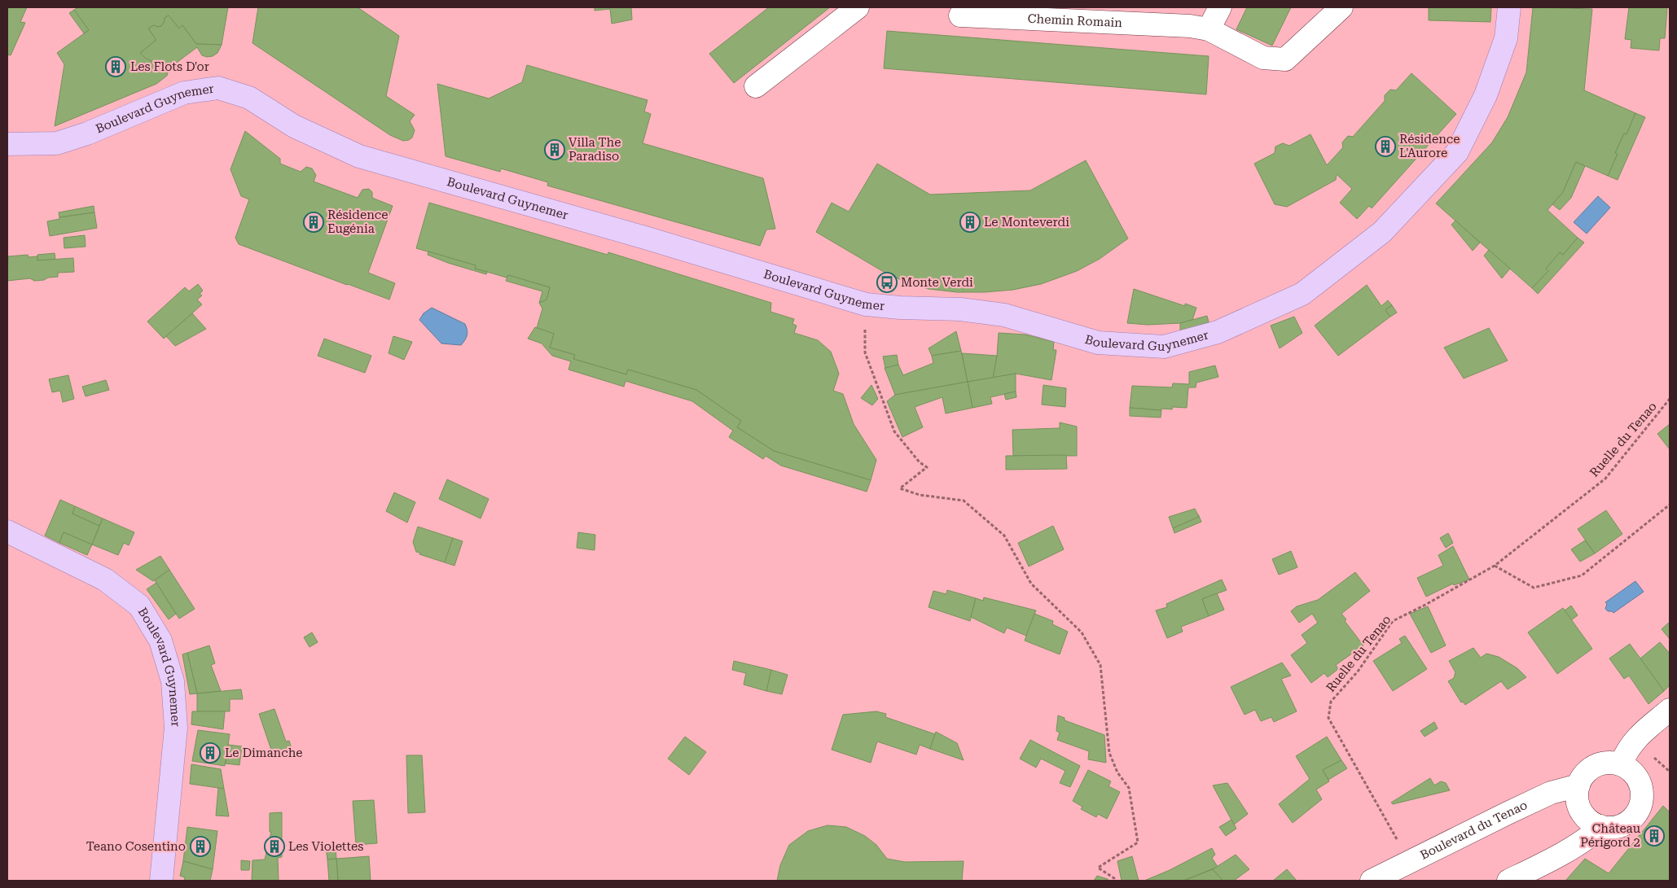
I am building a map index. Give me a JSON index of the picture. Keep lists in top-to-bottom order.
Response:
{
  "streets": {
    "main road": ["Boulevard Guynemer"],
    "street": ["Chemin Romain", "Boulevard du Tenao"],
    "path": ["Ruelle du Tenao"]
  },
  "crossings": [
    ["Ruelle du Tenao", "Boulevard du Tenao"]
  ],
  "places": {
    "building": [
      "Les Flots D'or",
      "Résidence L'Aurore",
      "Villa The Paradiso",
      "Résidence Eugénia",
      "Le Monteverdi",
      "Le Dimanche",
      "Château Périgord 2",
      "Teano Cosentino",
      "Les Violettes"
    ],
    "bus stop": ["Monte Verdi"]
  }
}
